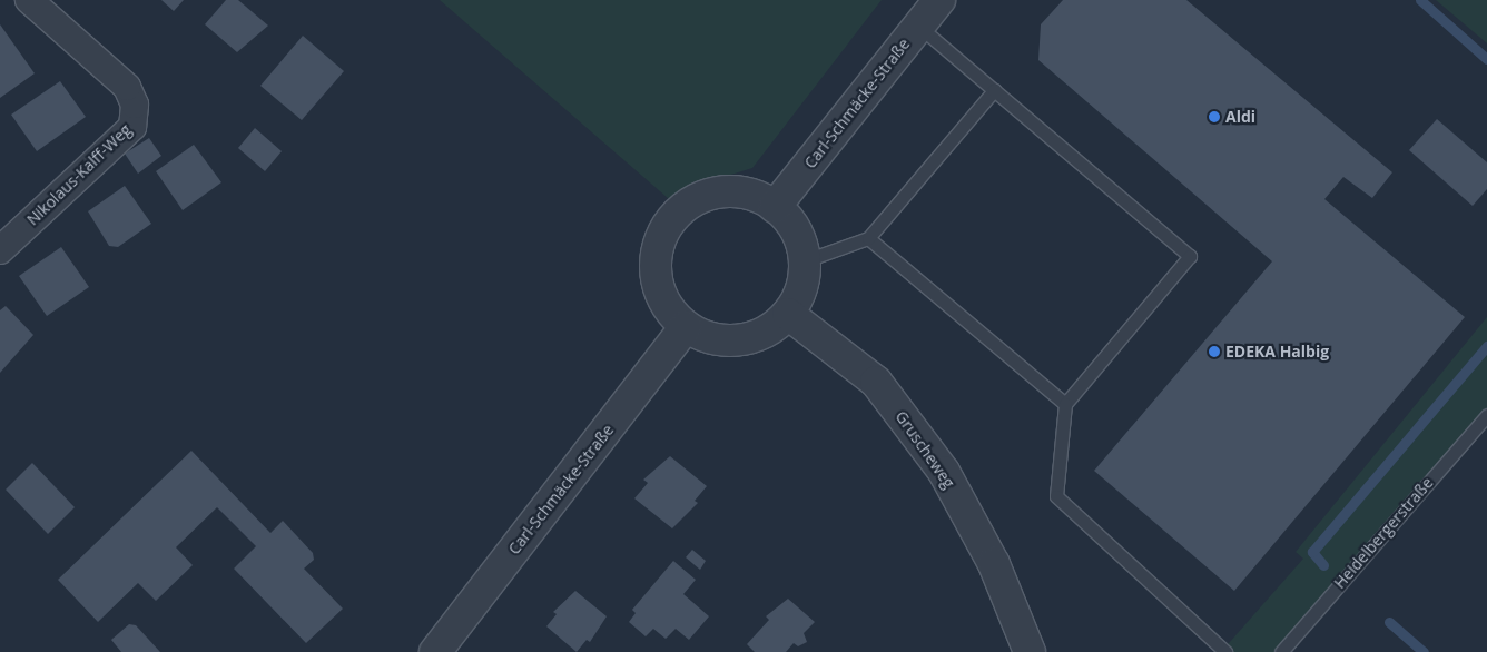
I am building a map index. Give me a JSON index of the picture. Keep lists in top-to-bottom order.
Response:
{
  "streets": {
    "street": ["Carl-Schmäcke-Straße", "Nikolaus-Kalff-Weg", "Gruscheweg"],
    "lane": ["Heidelbergerstraße"]
  },
  "crossings": [
    ["Carl-Schmäcke-Straße", "Gruscheweg"]
  ],
  "places": ["Aldi", "EDEKA Halbig"]
}
